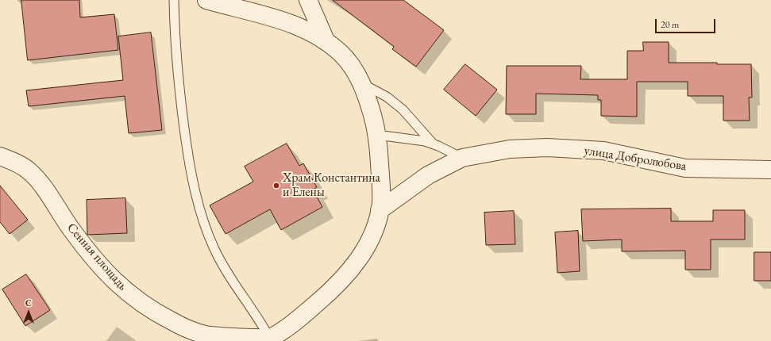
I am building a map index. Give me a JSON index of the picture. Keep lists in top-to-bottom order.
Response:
{
  "streets": {
    "street": ["улица Добролюбова", "Сенная площадь"]
  },
  "places": ["Храм Константина и Елены"],
  "scale_bar": "20 m",
  "north": "top"
}
